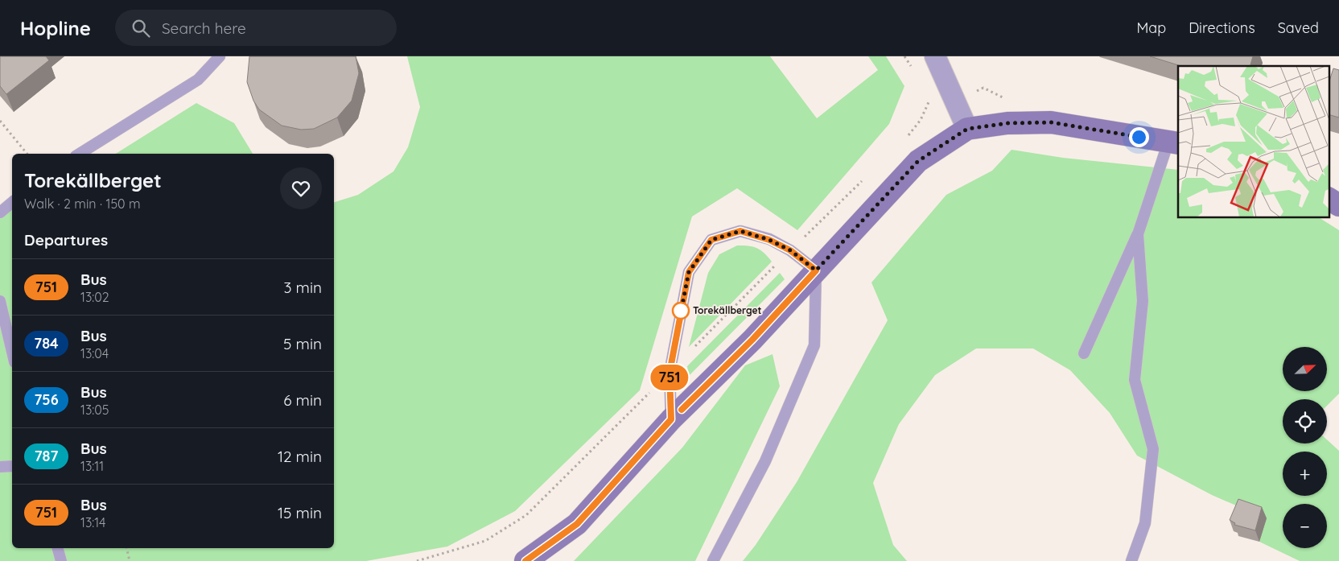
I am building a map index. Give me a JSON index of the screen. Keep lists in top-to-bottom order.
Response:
{
  "places": ["Torekällberget"],
  "lines": ["bus line 751"],
  "north": "top right",
  "page": {
    "header": "Hopline",
    "search": "Search here",
    "nav": ["Map", "Directions", "Saved"],
    "on_map": "751",
    "heading": [
      ["Torekällberget", "Walk · 2 min · 150 m"],
      "Departures"
    ],
    "list": [
      {
        "mark": "751",
        "name": "Bus",
        "note": "13:02",
        "value": "3 min"
      },
      {
        "mark": "784",
        "name": "Bus",
        "note": "13:04",
        "value": "5 min"
      },
      {
        "mark": "756",
        "name": "Bus",
        "note": "13:05",
        "value": "6 min"
      },
      {
        "mark": "787",
        "name": "Bus",
        "note": "13:11",
        "value": "12 min"
      },
      {
        "mark": "751",
        "name": "Bus",
        "note": "13:14",
        "value": "15 min"
      }
    ],
    "map_buttons": ["+", "−"]
  }
}
